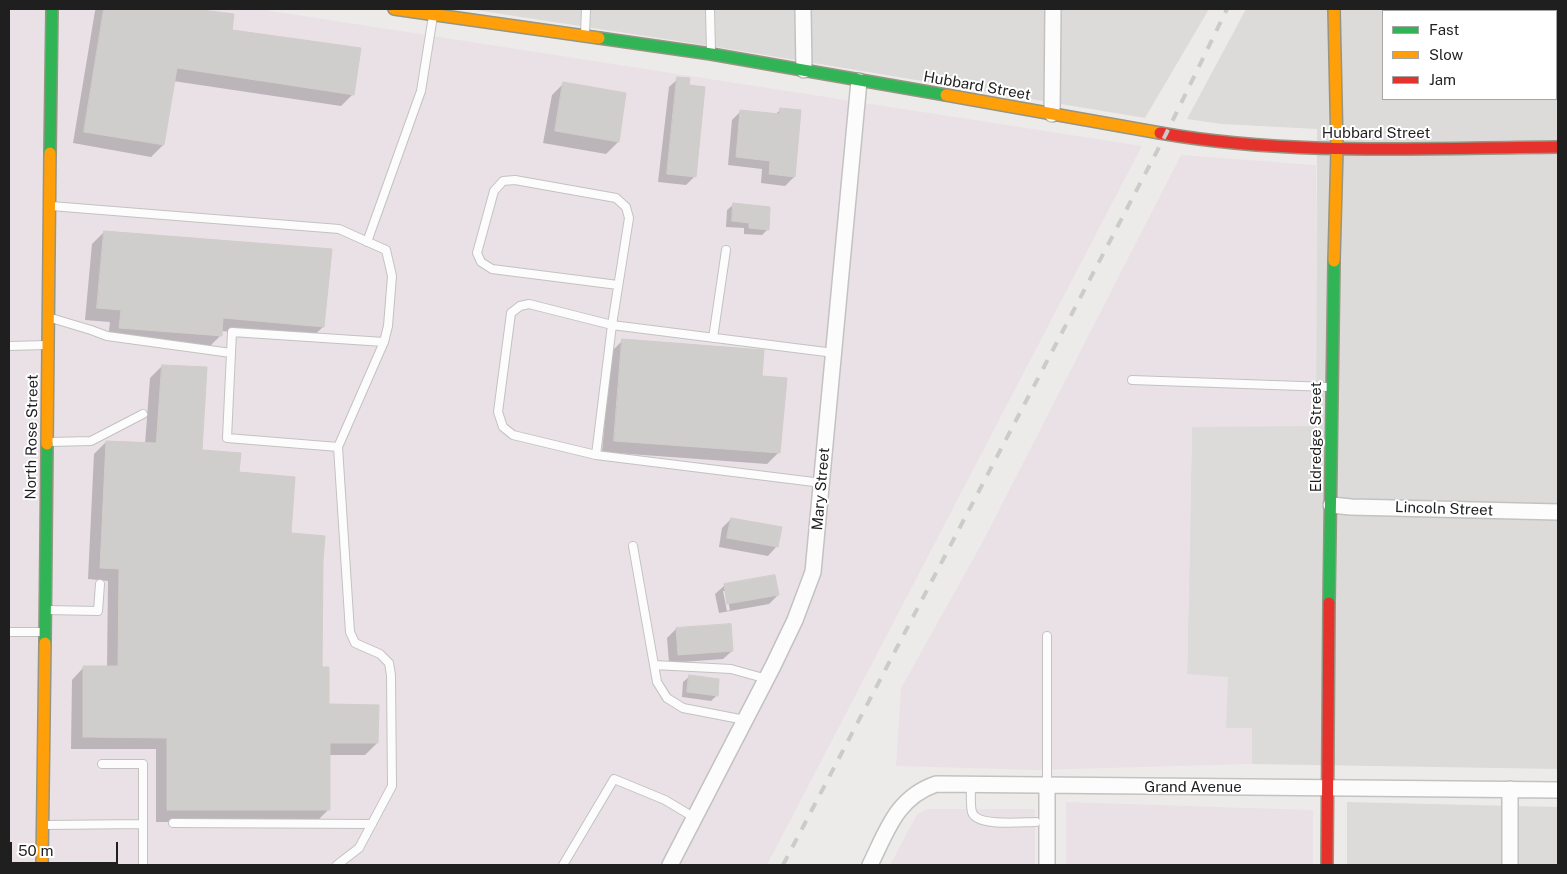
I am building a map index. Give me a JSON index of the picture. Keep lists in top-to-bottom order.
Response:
{
  "streets": {
    "street": [
      "Hubbard Street",
      "North Rose Street",
      "Eldredge Street",
      "Mary Street",
      "Lincoln Street",
      "Grand Avenue"
    ]
  },
  "crossings": [
    ["Hubbard Street", "Eldredge Street"],
    ["Hubbard Street", "Mary Street"],
    ["Eldredge Street", "Lincoln Street"],
    ["Eldredge Street", "Grand Avenue"]
  ],
  "legend": ["Fast", "Slow", "Jam"],
  "scale_bar": "50 m"
}
